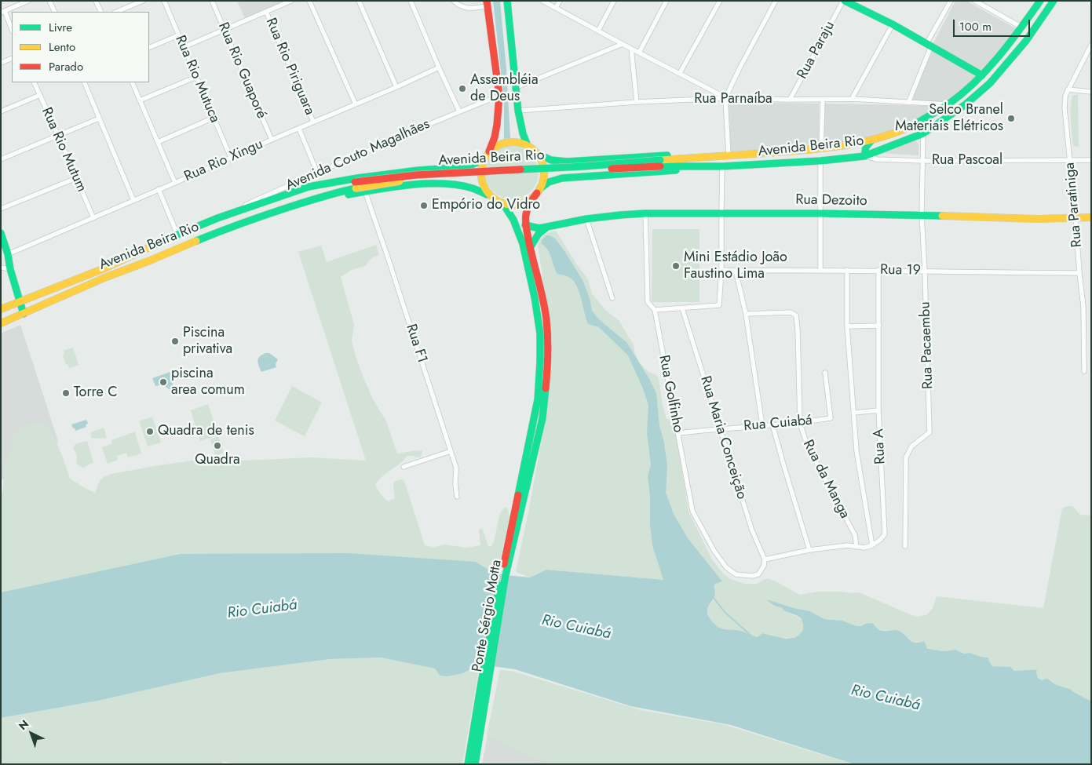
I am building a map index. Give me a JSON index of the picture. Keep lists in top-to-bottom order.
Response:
{
  "streets": {
    "main road": ["Avenida Beira Rio", "Rua Dezoito", "Ponte Sérgio Motta"],
    "street": [
      "Rua Paraju",
      "Rua Rio Piriguara",
      "Rua Rio Guaporé",
      "Rua Rio Mutuca",
      "Rua Parnaíba",
      "Rua Rio Mutum",
      "Avenida Couto Magalhães",
      "Rua Rio Xingu",
      "Rua Pascoal",
      "Rua Paratiniga",
      "Rua 19",
      "Rua F1",
      "Rua Pacaembu",
      "Rua Golfinho",
      "Rua Cuiabá",
      "Rua Maria Conceição",
      "Rua A",
      "Rua da Manga"
    ]
  },
  "crossings": [
    ["Rua Paraju", "Rua Parnaíba"],
    ["Rua Rio Piriguara", "Rua Rio Xingu"],
    ["Rua Rio Guaporé", "Rua Rio Xingu"],
    ["Rua Rio Mutuca", "Rua Rio Xingu"],
    ["Rua Parnaíba", "Avenida Beira Rio"],
    ["Avenida Beira Rio", "Avenida Couto Magalhães"],
    ["Avenida Beira Rio", "Rua Pascoal"],
    ["Avenida Beira Rio", "Rua F1"],
    ["Avenida Beira Rio", "Rua Pacaembu"],
    ["Rua Rio Mutum", "Rua Rio Xingu"],
    ["Rua Pascoal", "Rua Paratiniga"],
    ["Rua Pascoal", "Rua Pacaembu"],
    ["Rua Dezoito", "Rua Paratiniga"],
    ["Rua Dezoito", "Rua Pacaembu"],
    ["Rua Dezoito", "Rua Golfinho"],
    ["Rua Paratiniga", "Rua 19"],
    ["Rua 19", "Rua Pacaembu"],
    ["Rua 19", "Rua A"],
    ["Rua Golfinho", "Rua Cuiabá"],
    ["Rua Golfinho", "Rua Maria Conceição"],
    ["Rua Cuiabá", "Rua Maria Conceição"],
    ["Rua Cuiabá", "Rua da Manga"]
  ],
  "water": ["Rio Cuiabá"],
  "places": [
    "Assembléia de Deus",
    "Selco Branel Materiais Elétricos",
    "Empório do Vidro",
    "Mini Estádio João Faustino Lima",
    "Piscina privativa",
    "piscina area comum",
    "Torre C",
    "Quadra de tenis",
    "Quadra"
  ],
  "legend": ["Livre", "Lento", "Parado"],
  "scale_bar": "100 m",
  "north": "top left"
}
